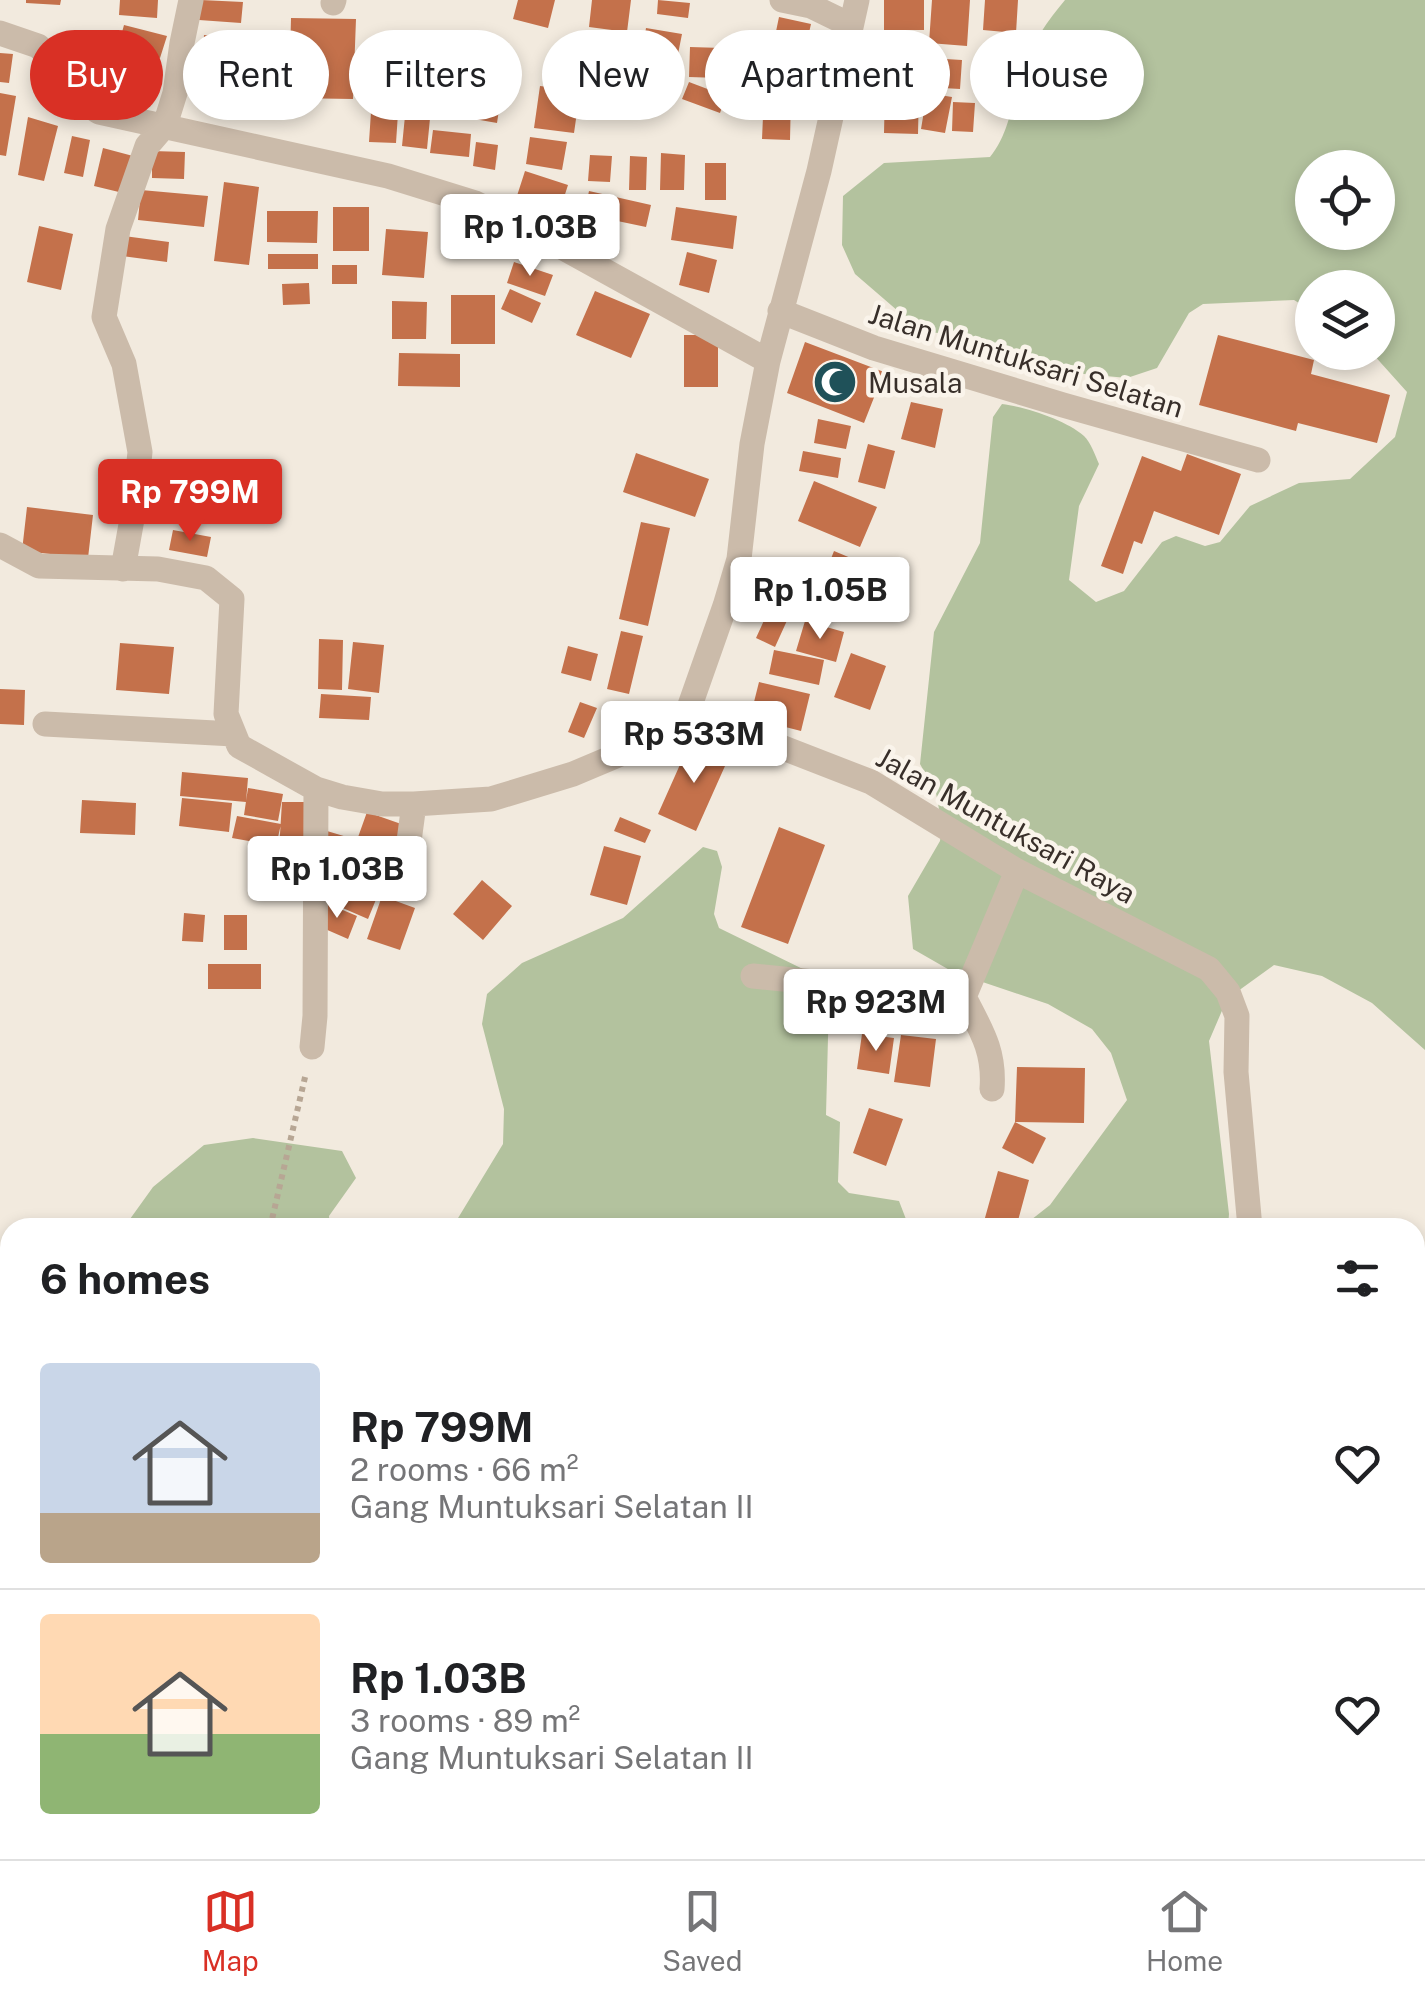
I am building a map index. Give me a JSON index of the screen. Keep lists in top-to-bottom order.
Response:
{
  "streets": {
    "street": ["Jalan Muntuksari Selatan", "Jalan Muntuksari Raya"]
  },
  "places": {
    "mosque": ["Musala"]
  },
  "page": {
    "chip": [
      "Buy",
      "Rent",
      "Filters",
      "New",
      "Apartment",
      "House"
    ],
    "price": [
      "Rp 1.03B",
      "Rp 799M",
      "Rp 1.05B",
      "Rp 533M",
      "Rp 1.03B",
      "Rp 923M"
    ],
    "heading": "6 homes",
    "list": [
      {
        "name": "Rp 799M",
        "note": "2 rooms · 66 m² · Gang Muntuksari Selatan II"
      },
      {
        "name": "Rp 1.03B",
        "note": "3 rooms · 89 m² · Gang Muntuksari Selatan II"
      }
    ],
    "tabs": ["Map", "Saved", "Home"]
  }
}
